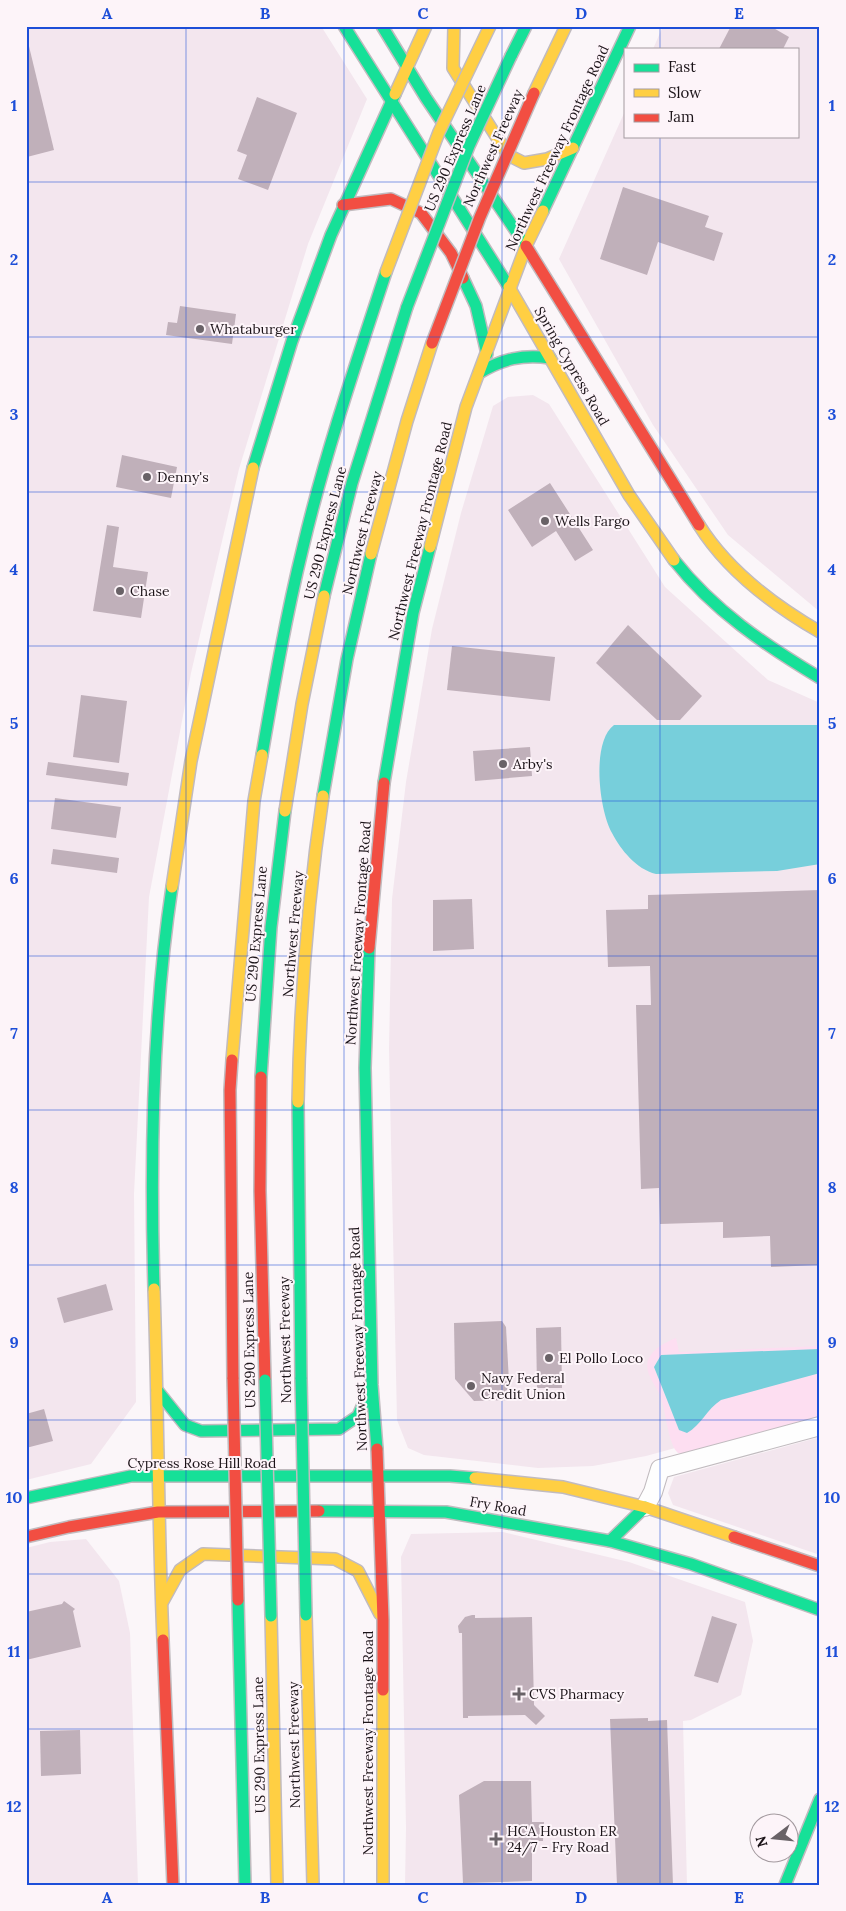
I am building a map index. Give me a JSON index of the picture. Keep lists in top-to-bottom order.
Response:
{
  "streets": {
    "main road": [
      "US 290 Express Lane",
      "Northwest Freeway",
      "Northwest Freeway Frontage Road",
      "Spring Cypress Road",
      "Cypress Rose Hill Road",
      "Fry Road"
    ]
  },
  "crossings": [
    ["Northwest Freeway Frontage Road", "Spring Cypress Road"],
    ["Northwest Freeway Frontage Road", "Cypress Rose Hill Road"],
    ["Northwest Freeway Frontage Road", "Fry Road"],
    ["Cypress Rose Hill Road", "Fry Road"]
  ],
  "places": {
    "other": [
      "Whataburger",
      "Denny's",
      "Wells Fargo",
      "Chase",
      "Arby's",
      "El Pollo Loco",
      "Navy Federal Credit Union"
    ],
    "health": ["CVS Pharmacy", "HCA Houston ER 24/7 - Fry Road"]
  },
  "legend": ["Fast", "Slow", "Jam"],
  "north": "left",
  "grid": {
    "columns": [
      "A",
      "B",
      "C",
      "D",
      "E"
    ],
    "rows": [
      "1",
      "2",
      "3",
      "4",
      "5",
      "6",
      "7",
      "8",
      "9",
      "10",
      "11",
      "12"
    ]
  }
}
